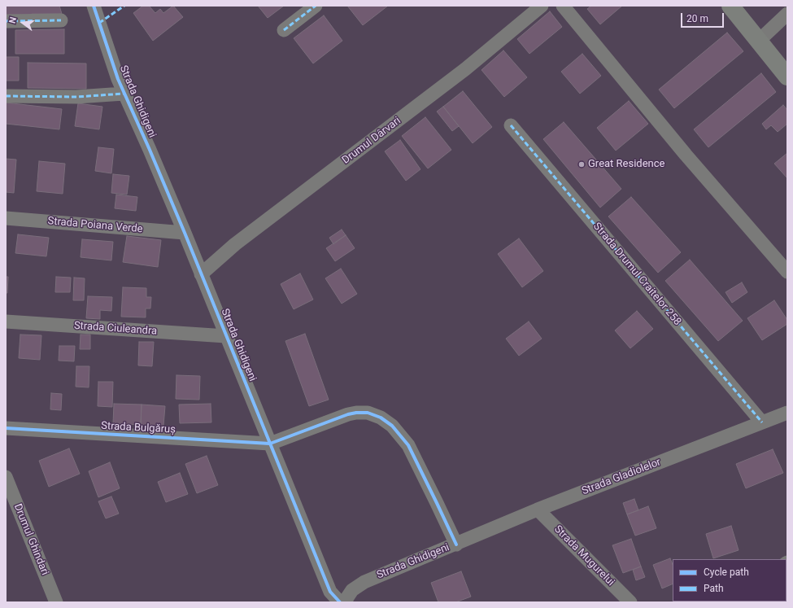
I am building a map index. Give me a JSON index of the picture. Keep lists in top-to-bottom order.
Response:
{
  "streets": {
    "street": [
      "Strada Ghidigeni",
      "Drumul Dârvari",
      "Strada Poiana Verde",
      "Strada Drumul Craitelor 258",
      "Strada Ciuleandra",
      "Strada Bulgăruș",
      "Strada Gladiolelor",
      "Drumul Ghindari",
      "Strada Mugurelui"
    ]
  },
  "crossings": [
    ["Strada Ghidigeni", "Drumul Dârvari"],
    ["Strada Ghidigeni", "Strada Poiana Verde"],
    ["Strada Ghidigeni", "Strada Ciuleandra"],
    ["Strada Ghidigeni", "Strada Bulgăruș"],
    ["Strada Ghidigeni", "Strada Gladiolelor"],
    ["Strada Drumul Craitelor 258", "Strada Gladiolelor"],
    ["Strada Gladiolelor", "Strada Mugurelui"]
  ],
  "places": ["Great Residence"],
  "legend": ["Cycle path", "Path"],
  "scale_bar": "20 m",
  "north": "left"
}
